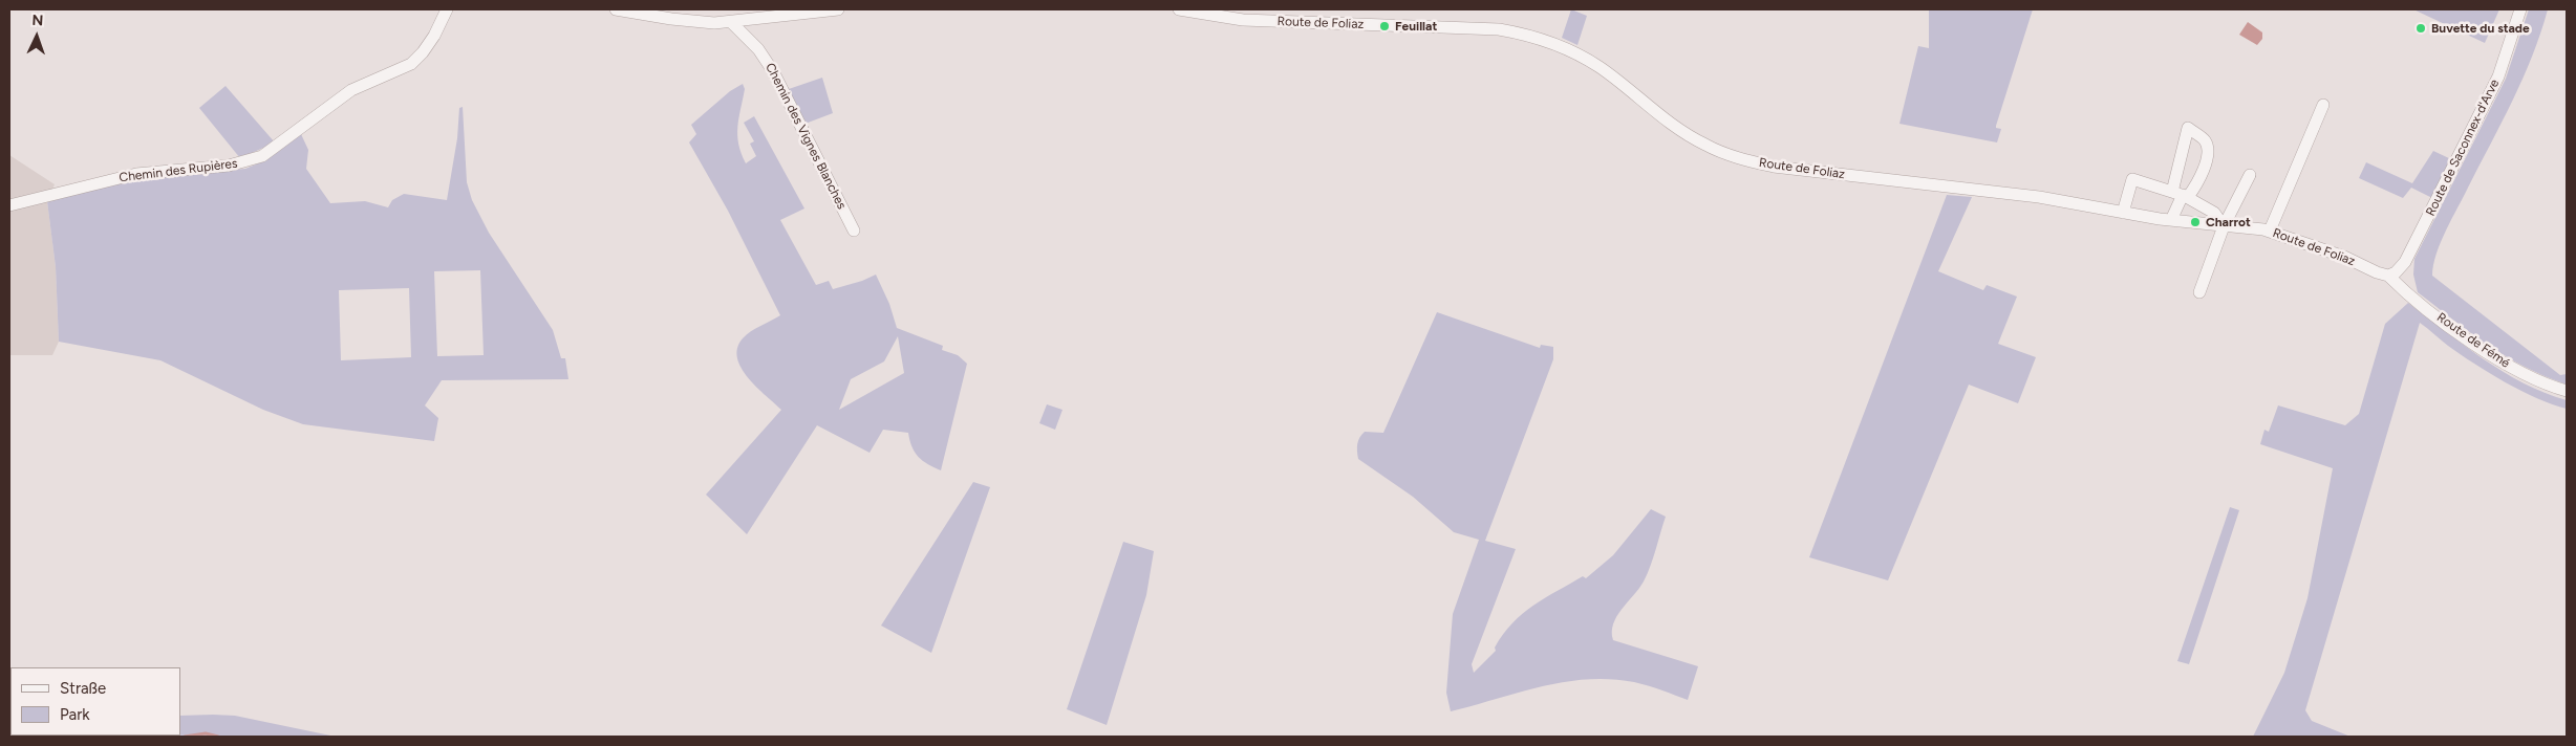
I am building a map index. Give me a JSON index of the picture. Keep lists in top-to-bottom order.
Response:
{
  "streets": {
    "street": [
      "Route de Foliaz",
      "Chemin des Vignes Blanches",
      "Route de Saconnex-d'Arve",
      "Chemin des Rupières",
      "Route de Fémé"
    ]
  },
  "crossings": [
    ["Route de Foliaz", "Route de Saconnex-d'Arve"],
    ["Route de Foliaz", "Route de Fémé"],
    ["Route de Saconnex-d'Arve", "Route de Fémé"]
  ],
  "places": ["Feuillat", "Buvette du stade", "Charrot"],
  "legend": ["Straße", "Park"],
  "north": "top"
}
